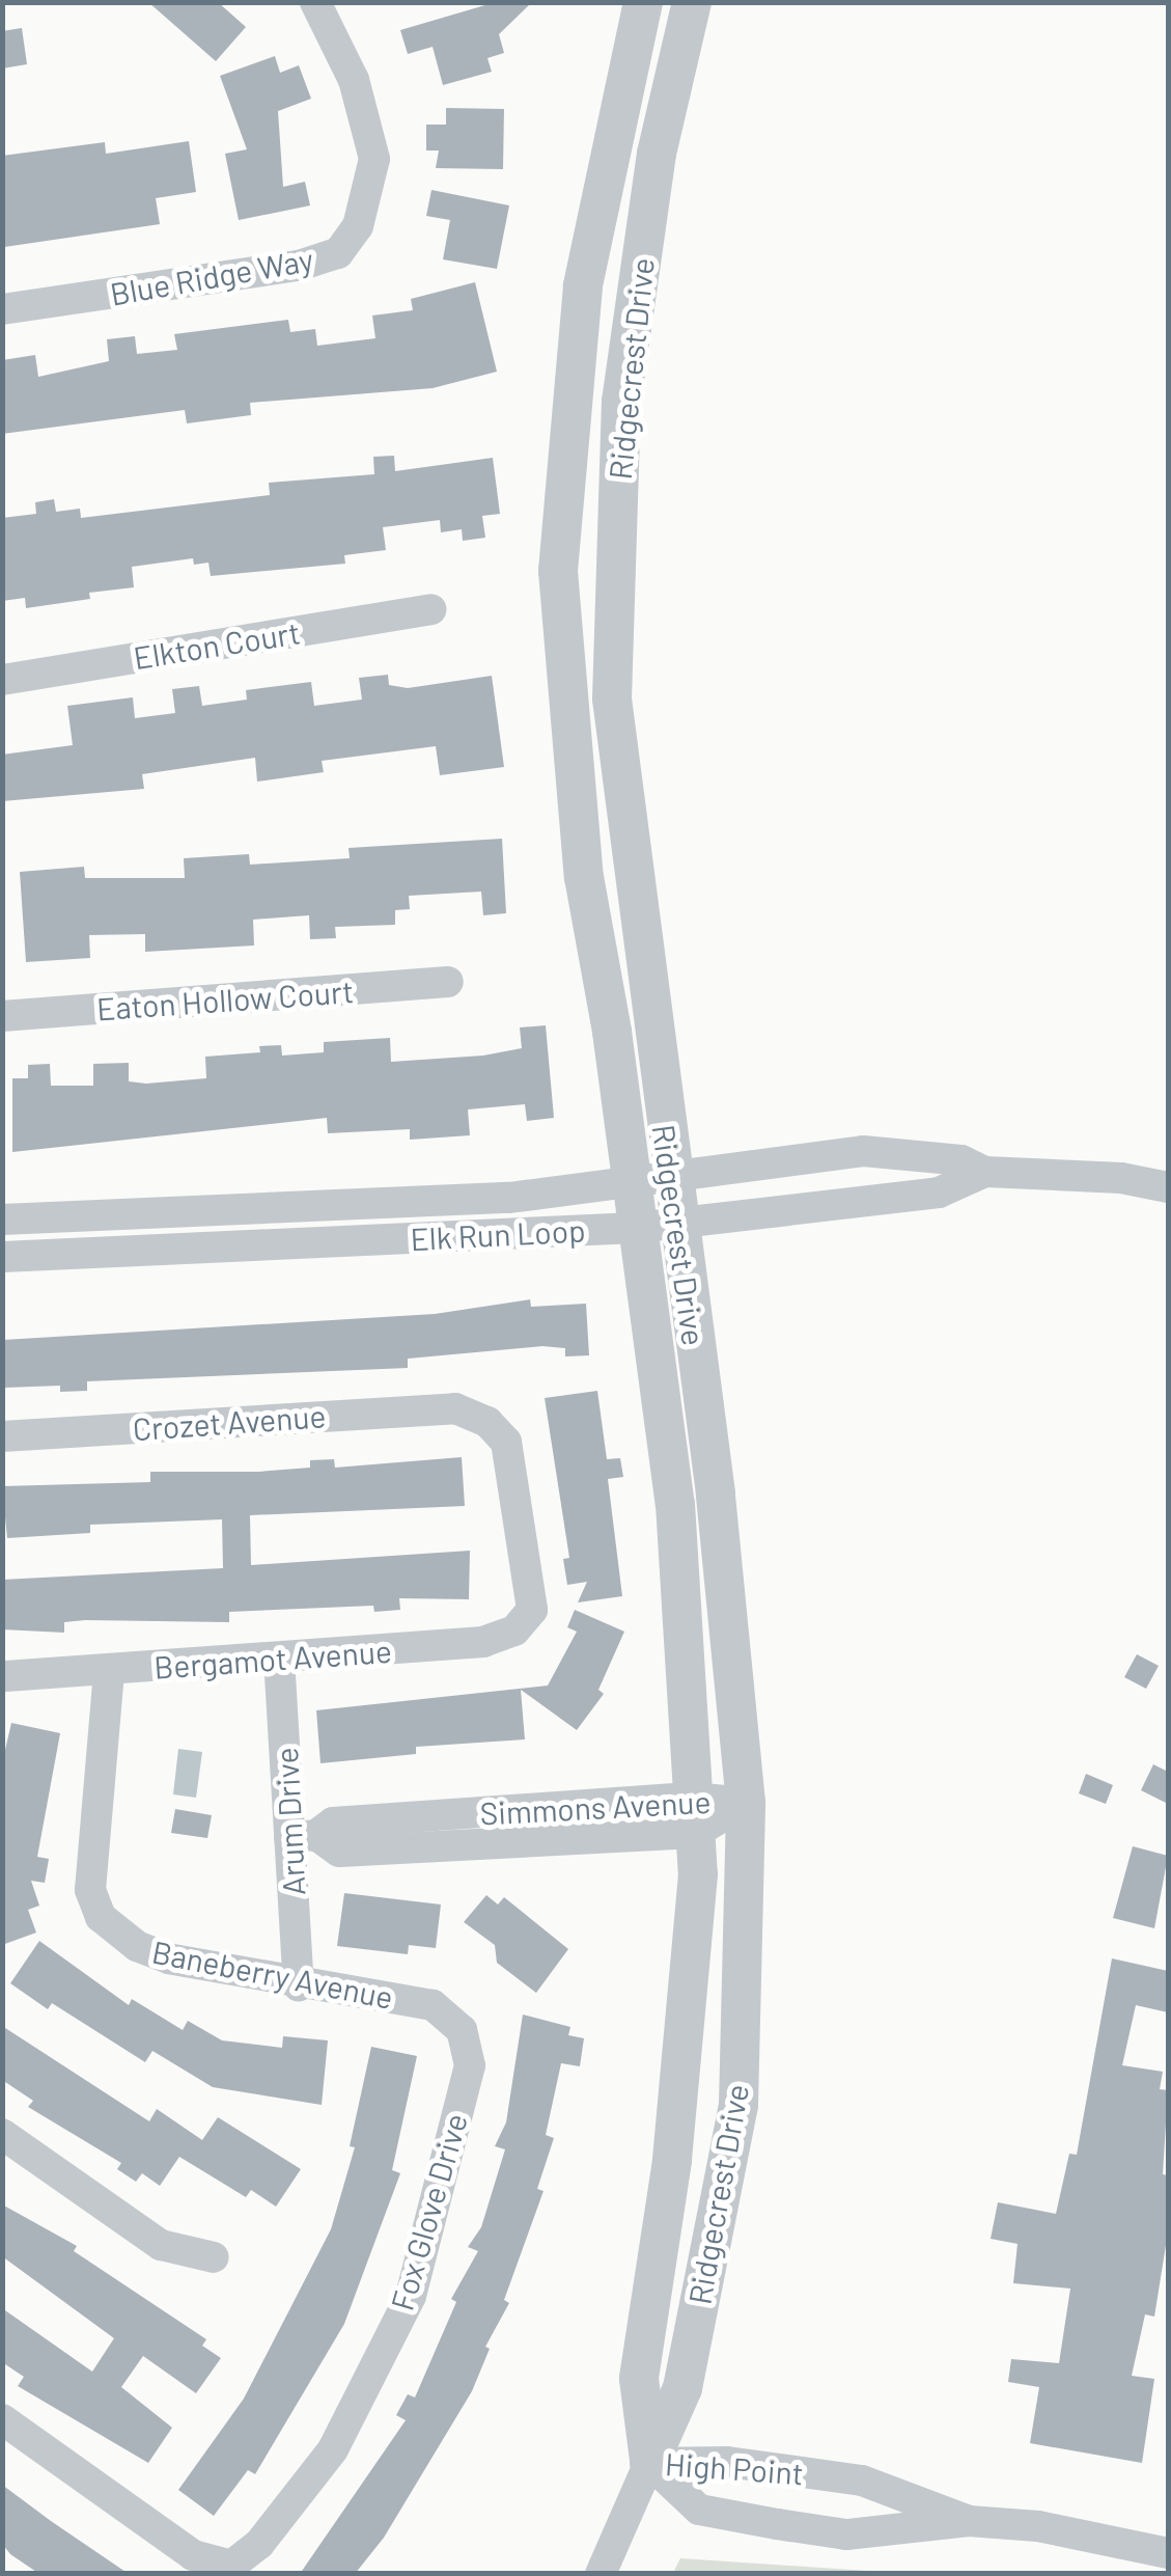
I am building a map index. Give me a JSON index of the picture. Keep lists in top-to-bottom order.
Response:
{
  "streets": {
    "street": [
      "Blue Ridge Way",
      "Ridgecrest Drive",
      "Elkton Court",
      "Eaton Hollow Court",
      "Elk Run Loop",
      "Crozet Avenue",
      "Bergamot Avenue",
      "Simmons Avenue",
      "Arum Drive",
      "Baneberry Avenue",
      "Fox Glove Drive",
      "High Point"
    ]
  },
  "crossings": [
    ["Ridgecrest Drive", "Elk Run Loop"],
    ["Ridgecrest Drive", "Simmons Avenue"],
    ["Ridgecrest Drive", "High Point"],
    ["Crozet Avenue", "Bergamot Avenue"],
    ["Bergamot Avenue", "Arum Drive"],
    ["Bergamot Avenue", "Baneberry Avenue"],
    ["Simmons Avenue", "Arum Drive"],
    ["Arum Drive", "Baneberry Avenue"],
    ["Baneberry Avenue", "Fox Glove Drive"]
  ]
}
